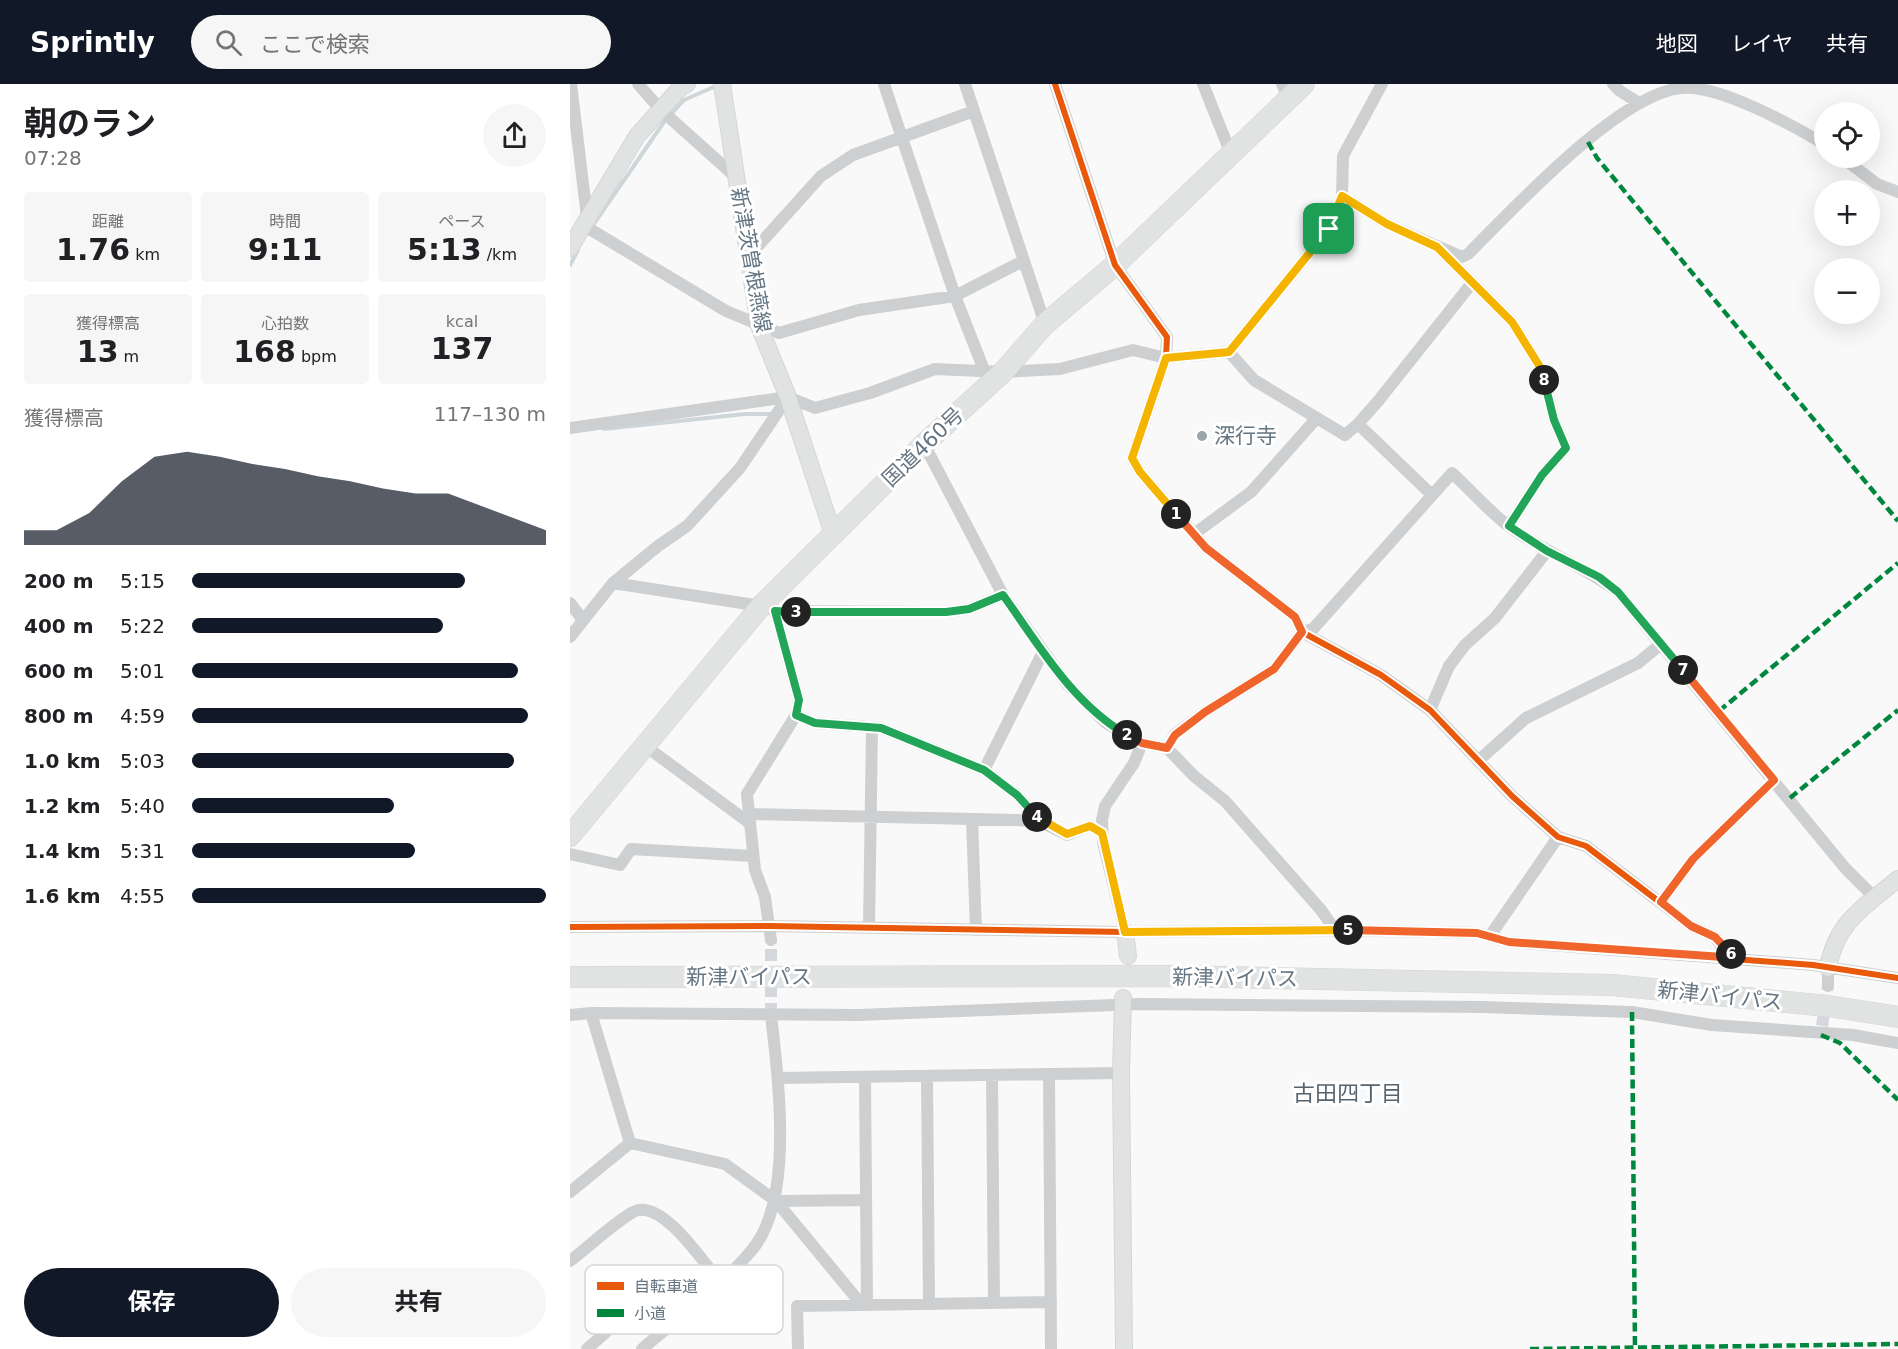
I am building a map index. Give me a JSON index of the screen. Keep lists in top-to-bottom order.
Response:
{
  "streets": {
    "highway": ["国道460号", "新津バイパス"],
    "street": ["新津茨曽根燕線"]
  },
  "crossings": [
    ["新津茨曽根燕線", "国道460号"]
  ],
  "districts": ["古田四丁目"],
  "places": ["深行寺"],
  "legend": ["自転車道", "小道"],
  "page": {
    "header": "Sprintly",
    "search": "ここで検索",
    "nav": ["地図", "レイヤ", "共有"],
    "heading": ["朝のラン", "07:28"],
    "map_buttons": ["+", "−"],
    "stats": [
      ["距離", "1.76 km"],
      ["時間", "9:11"],
      ["ペース", "5:13 /km"],
      ["獲得標高", "13 m"],
      ["心拍数", "168 bpm"],
      ["kcal", "137"]
    ],
    "pins": [
      "8",
      "1",
      "3",
      "7",
      "2",
      "4",
      "5",
      "6"
    ],
    "chart": ["獲得標高", "117–130 m"],
    "list": [
      {
        "name": "200 m",
        "note": "5:15"
      },
      {
        "name": "400 m",
        "note": "5:22"
      },
      {
        "name": "600 m",
        "note": "5:01"
      },
      {
        "name": "800 m",
        "note": "4:59"
      },
      {
        "name": "1.0 km",
        "note": "5:03"
      },
      {
        "name": "1.2 km",
        "note": "5:40"
      },
      {
        "name": "1.4 km",
        "note": "5:31"
      },
      {
        "name": "1.6 km",
        "note": "4:55"
      }
    ],
    "buttons": ["保存", "共有"]
  }
}
